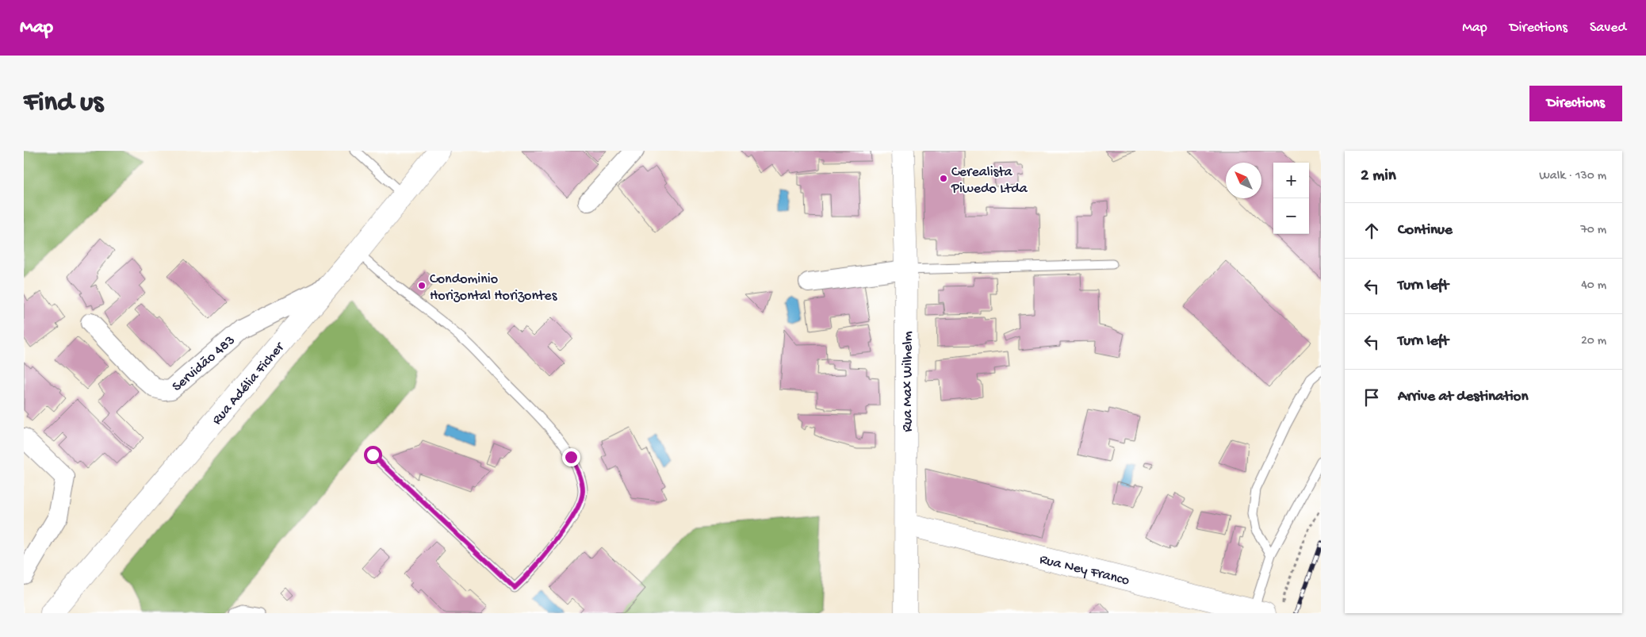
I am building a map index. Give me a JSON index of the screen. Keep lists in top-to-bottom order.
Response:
{
  "streets": {
    "main road": ["Rua Max Wilhelm", "Rua Adélia Ficher", "Rua Ney Franco"],
    "street": ["Servidão 483"]
  },
  "crossings": [
    ["Servidão 483", "Rua Adélia Ficher"],
    ["Rua Max Wilhelm", "Rua Ney Franco"]
  ],
  "places": ["Cerealista Piwedo Ltda", "Condominio Horizontal Horizontes"],
  "north": "top left",
  "page": {
    "header": "Map",
    "nav": ["Map", "Directions", "Saved"],
    "buttons": "Directions",
    "title": "Find us",
    "heading": ["2 min", "Walk · 130 m"],
    "map_buttons": ["+", "−"],
    "list": [
      ["Continue", "70 m"],
      ["Turn left", "40 m"],
      ["Turn left", "20 m"],
      "Arrive at destination"
    ]
  }
}
